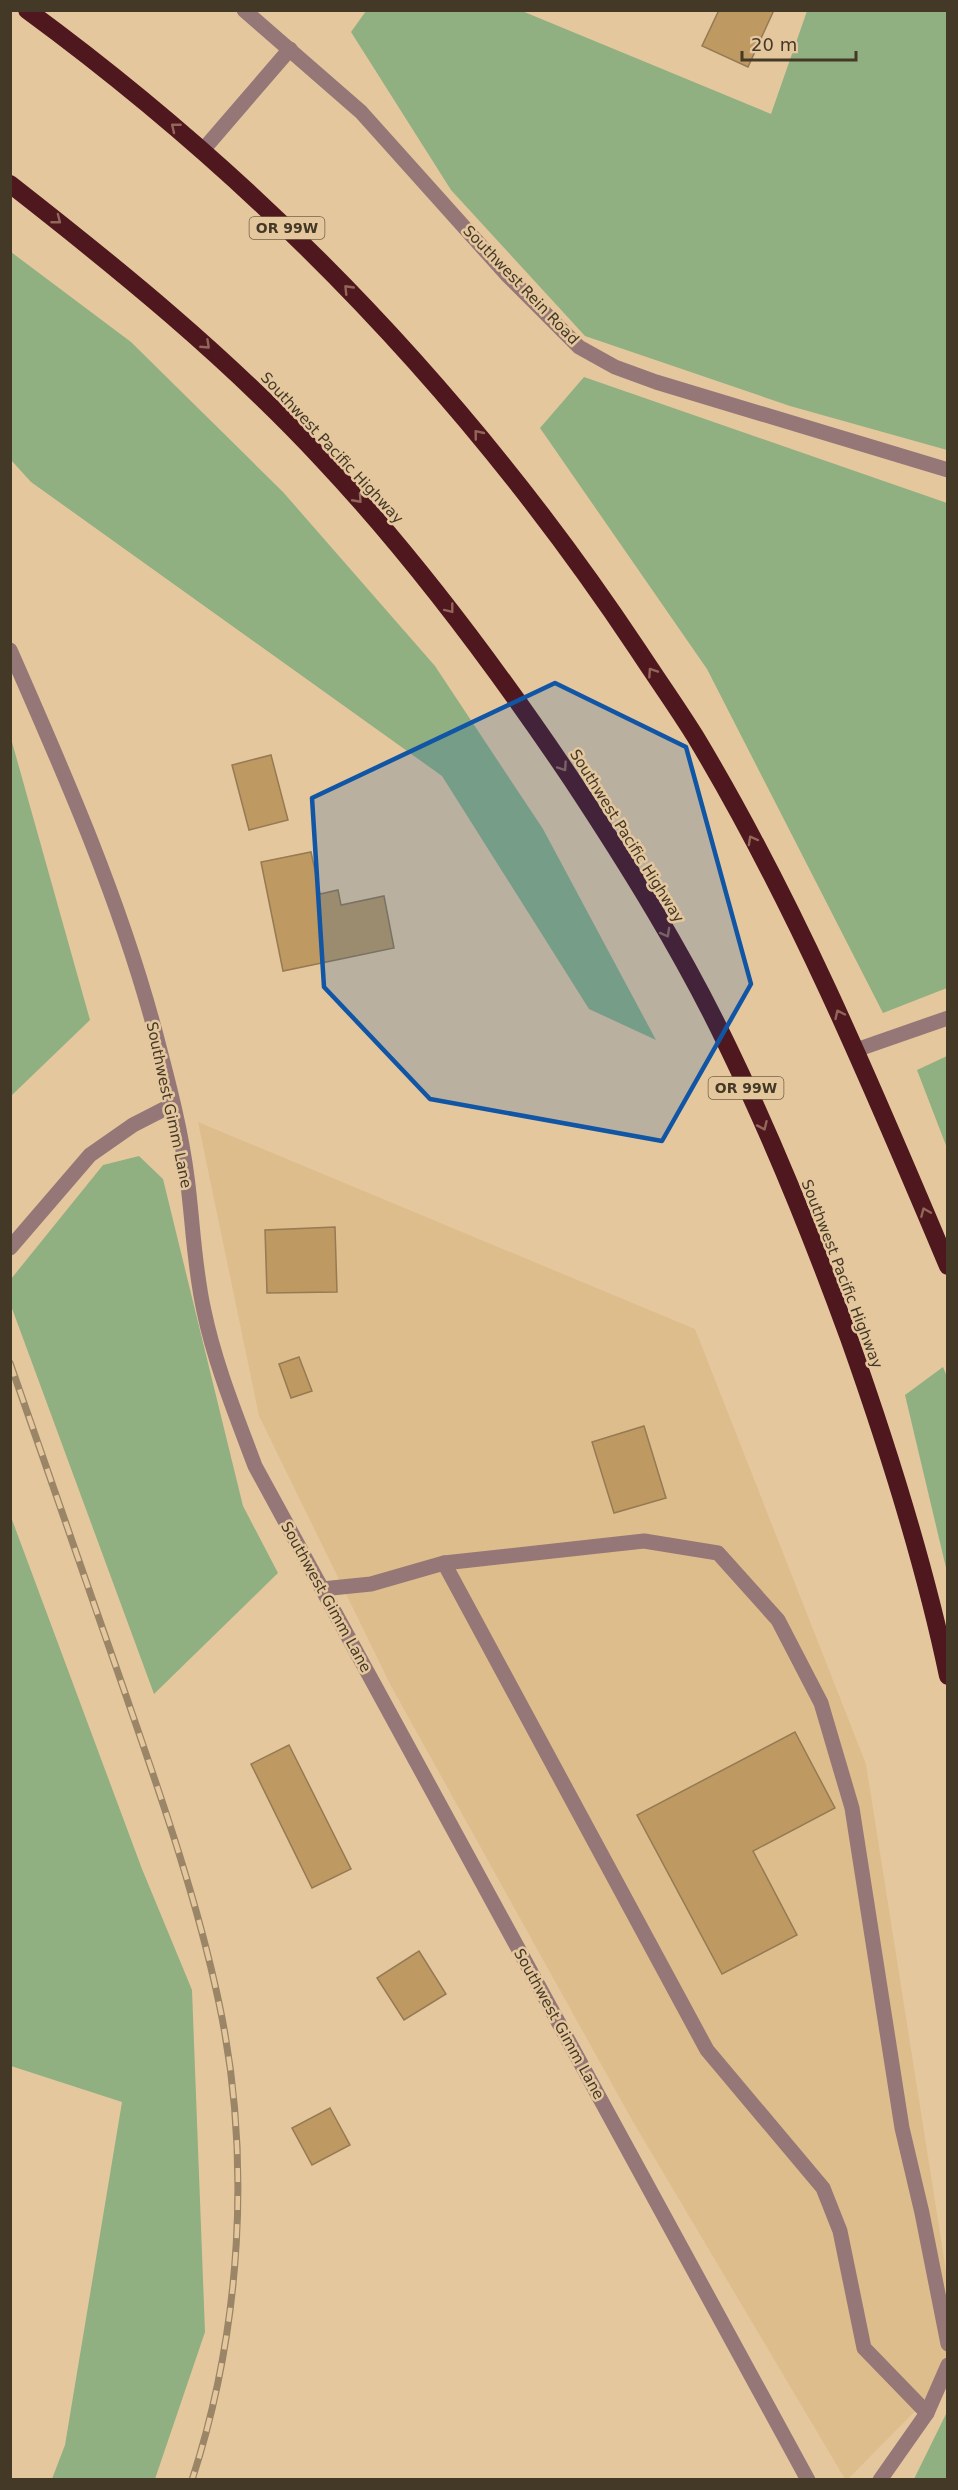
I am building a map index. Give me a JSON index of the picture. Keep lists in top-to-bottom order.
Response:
{
  "streets": {
    "highway": ["OR 99W", "Southwest Pacific Highway"],
    "street": ["Southwest Rein Road", "Southwest Gimm Lane"]
  },
  "scale_bar": "20 m"
}
